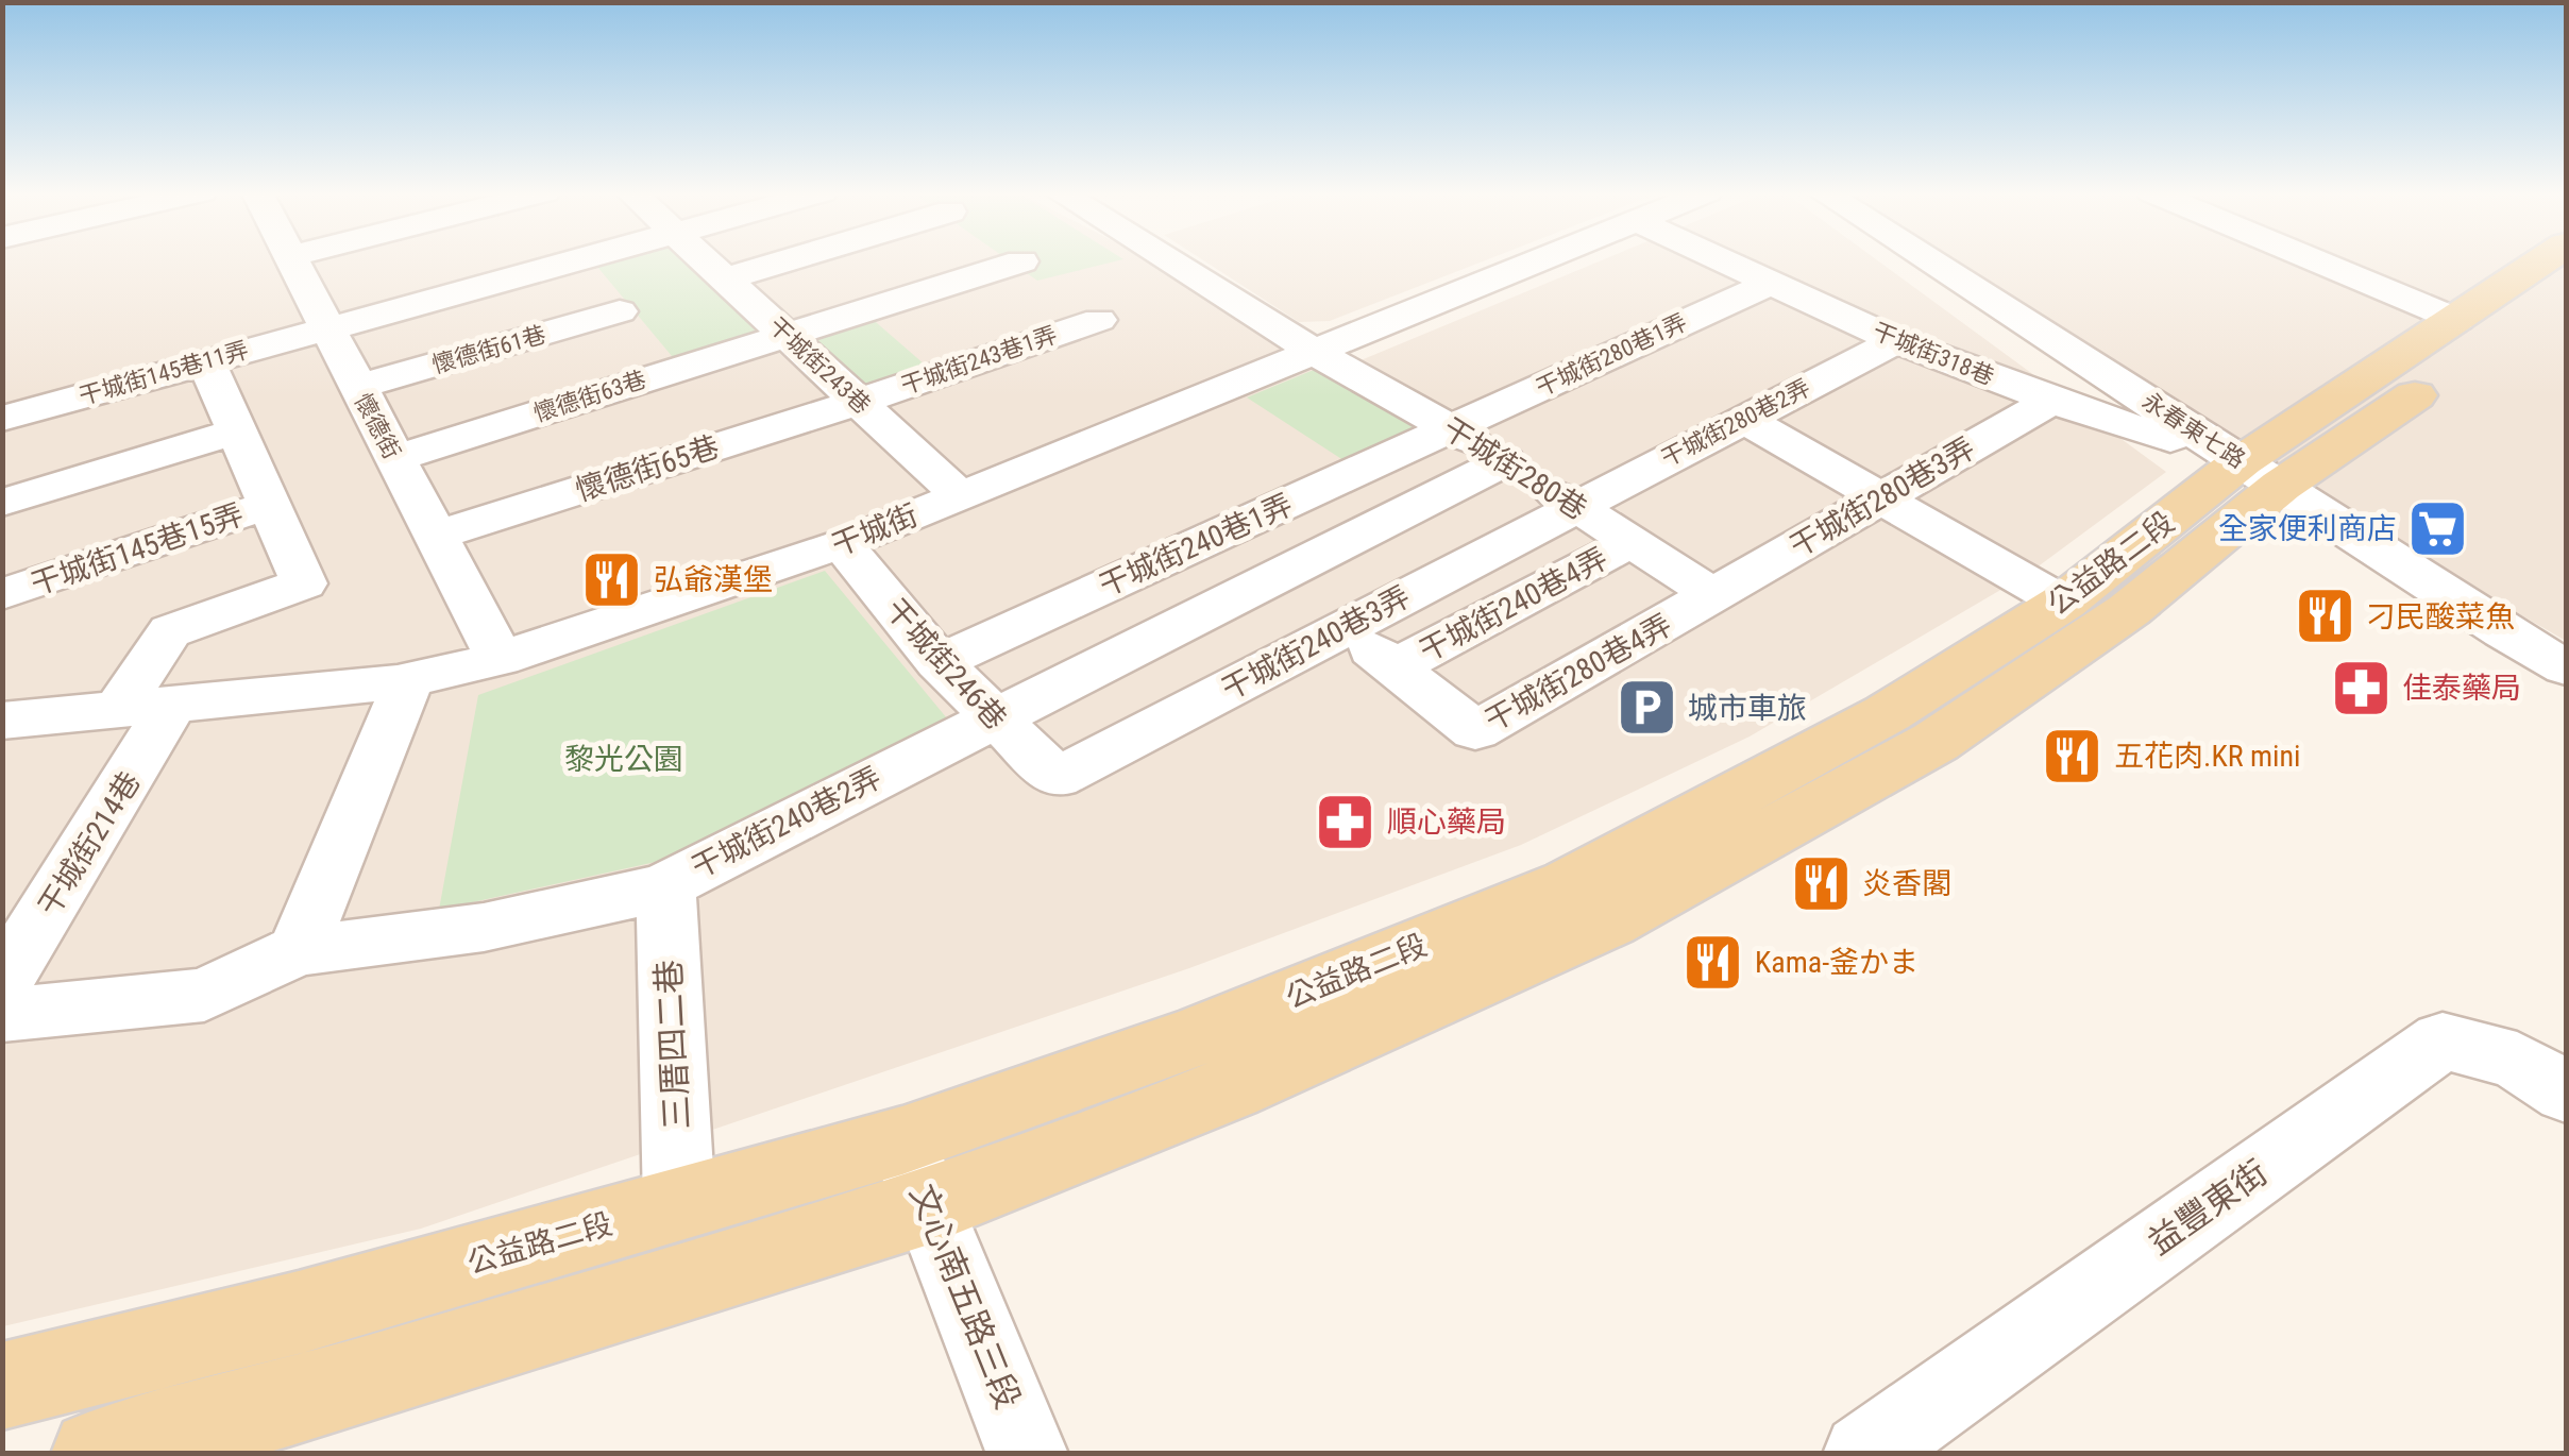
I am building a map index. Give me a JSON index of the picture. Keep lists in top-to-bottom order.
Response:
{
  "streets": {
    "main road": ["公益路二段"],
    "street": [
      "懷德街61巷",
      "干城街318巷",
      "干城街280巷1弄",
      "干城街243巷1弄",
      "干城街243巷",
      "干城街145巷11弄",
      "懷德街63巷",
      "干城街280巷2弄",
      "懷德街",
      "永春東七路",
      "懷德街65巷",
      "干城街280巷",
      "干城街280巷3弄",
      "干城街",
      "干城街240巷1弄",
      "干城街145巷15弄",
      "干城街240巷4弄",
      "干城街240巷3弄",
      "干城街246巷",
      "干城街280巷4弄",
      "干城街240巷2弄",
      "干城街214巷",
      "三厝四二巷",
      "益豐東街",
      "文心南五路三段"
    ]
  },
  "crossings": [
    ["懷德街61巷", "懷德街"],
    ["干城街318巷", "干城街280巷1弄"],
    ["干城街318巷", "干城街280巷2弄"],
    ["干城街318巷", "永春東七路"],
    ["干城街318巷", "干城街280巷3弄"],
    ["干城街318巷", "公益路二段"],
    ["干城街280巷1弄", "干城街280巷"],
    ["干城街280巷1弄", "干城街240巷1弄"],
    ["干城街243巷1弄", "干城街243巷"],
    ["干城街243巷1弄", "懷德街65巷"],
    ["干城街243巷", "懷德街63巷"],
    ["干城街243巷", "懷德街65巷"],
    ["干城街243巷", "干城街"],
    ["干城街145巷11弄", "懷德街"],
    ["懷德街63巷", "懷德街"],
    ["干城街280巷2弄", "干城街280巷"],
    ["干城街280巷2弄", "干城街240巷3弄"],
    ["懷德街", "懷德街65巷"],
    ["懷德街", "干城街"],
    ["永春東七路", "公益路二段"],
    ["干城街280巷", "干城街280巷3弄"],
    ["干城街280巷", "干城街"],
    ["干城街280巷", "干城街240巷1弄"],
    ["干城街280巷", "干城街240巷4弄"],
    ["干城街280巷", "干城街240巷3弄"],
    ["干城街280巷", "干城街280巷4弄"],
    ["干城街280巷", "干城街240巷2弄"],
    ["干城街280巷3弄", "干城街280巷4弄"],
    ["干城街", "干城街246巷"],
    ["干城街", "干城街214巷"],
    ["干城街240巷1弄", "干城街246巷"],
    ["公益路二段", "三厝四二巷"],
    ["公益路二段", "文心南五路三段"],
    ["干城街240巷4弄", "干城街240巷3弄"],
    ["干城街240巷4弄", "干城街280巷4弄"],
    ["干城街240巷3弄", "干城街246巷"],
    ["干城街246巷", "干城街240巷2弄"],
    ["干城街240巷2弄", "三厝四二巷"]
  ],
  "parks": ["黎光公園"],
  "places": {
    "supermarket": ["全家便利商店"],
    "restaurant": [
      "弘爺漢堡",
      "刁民酸菜魚",
      "五花肉.KR mini",
      "炎香閣",
      "Kama-釜かま"
    ],
    "pharmacy": ["佳泰藥局", "順心藥局"],
    "parking": ["城市車旅"]
  }
}
